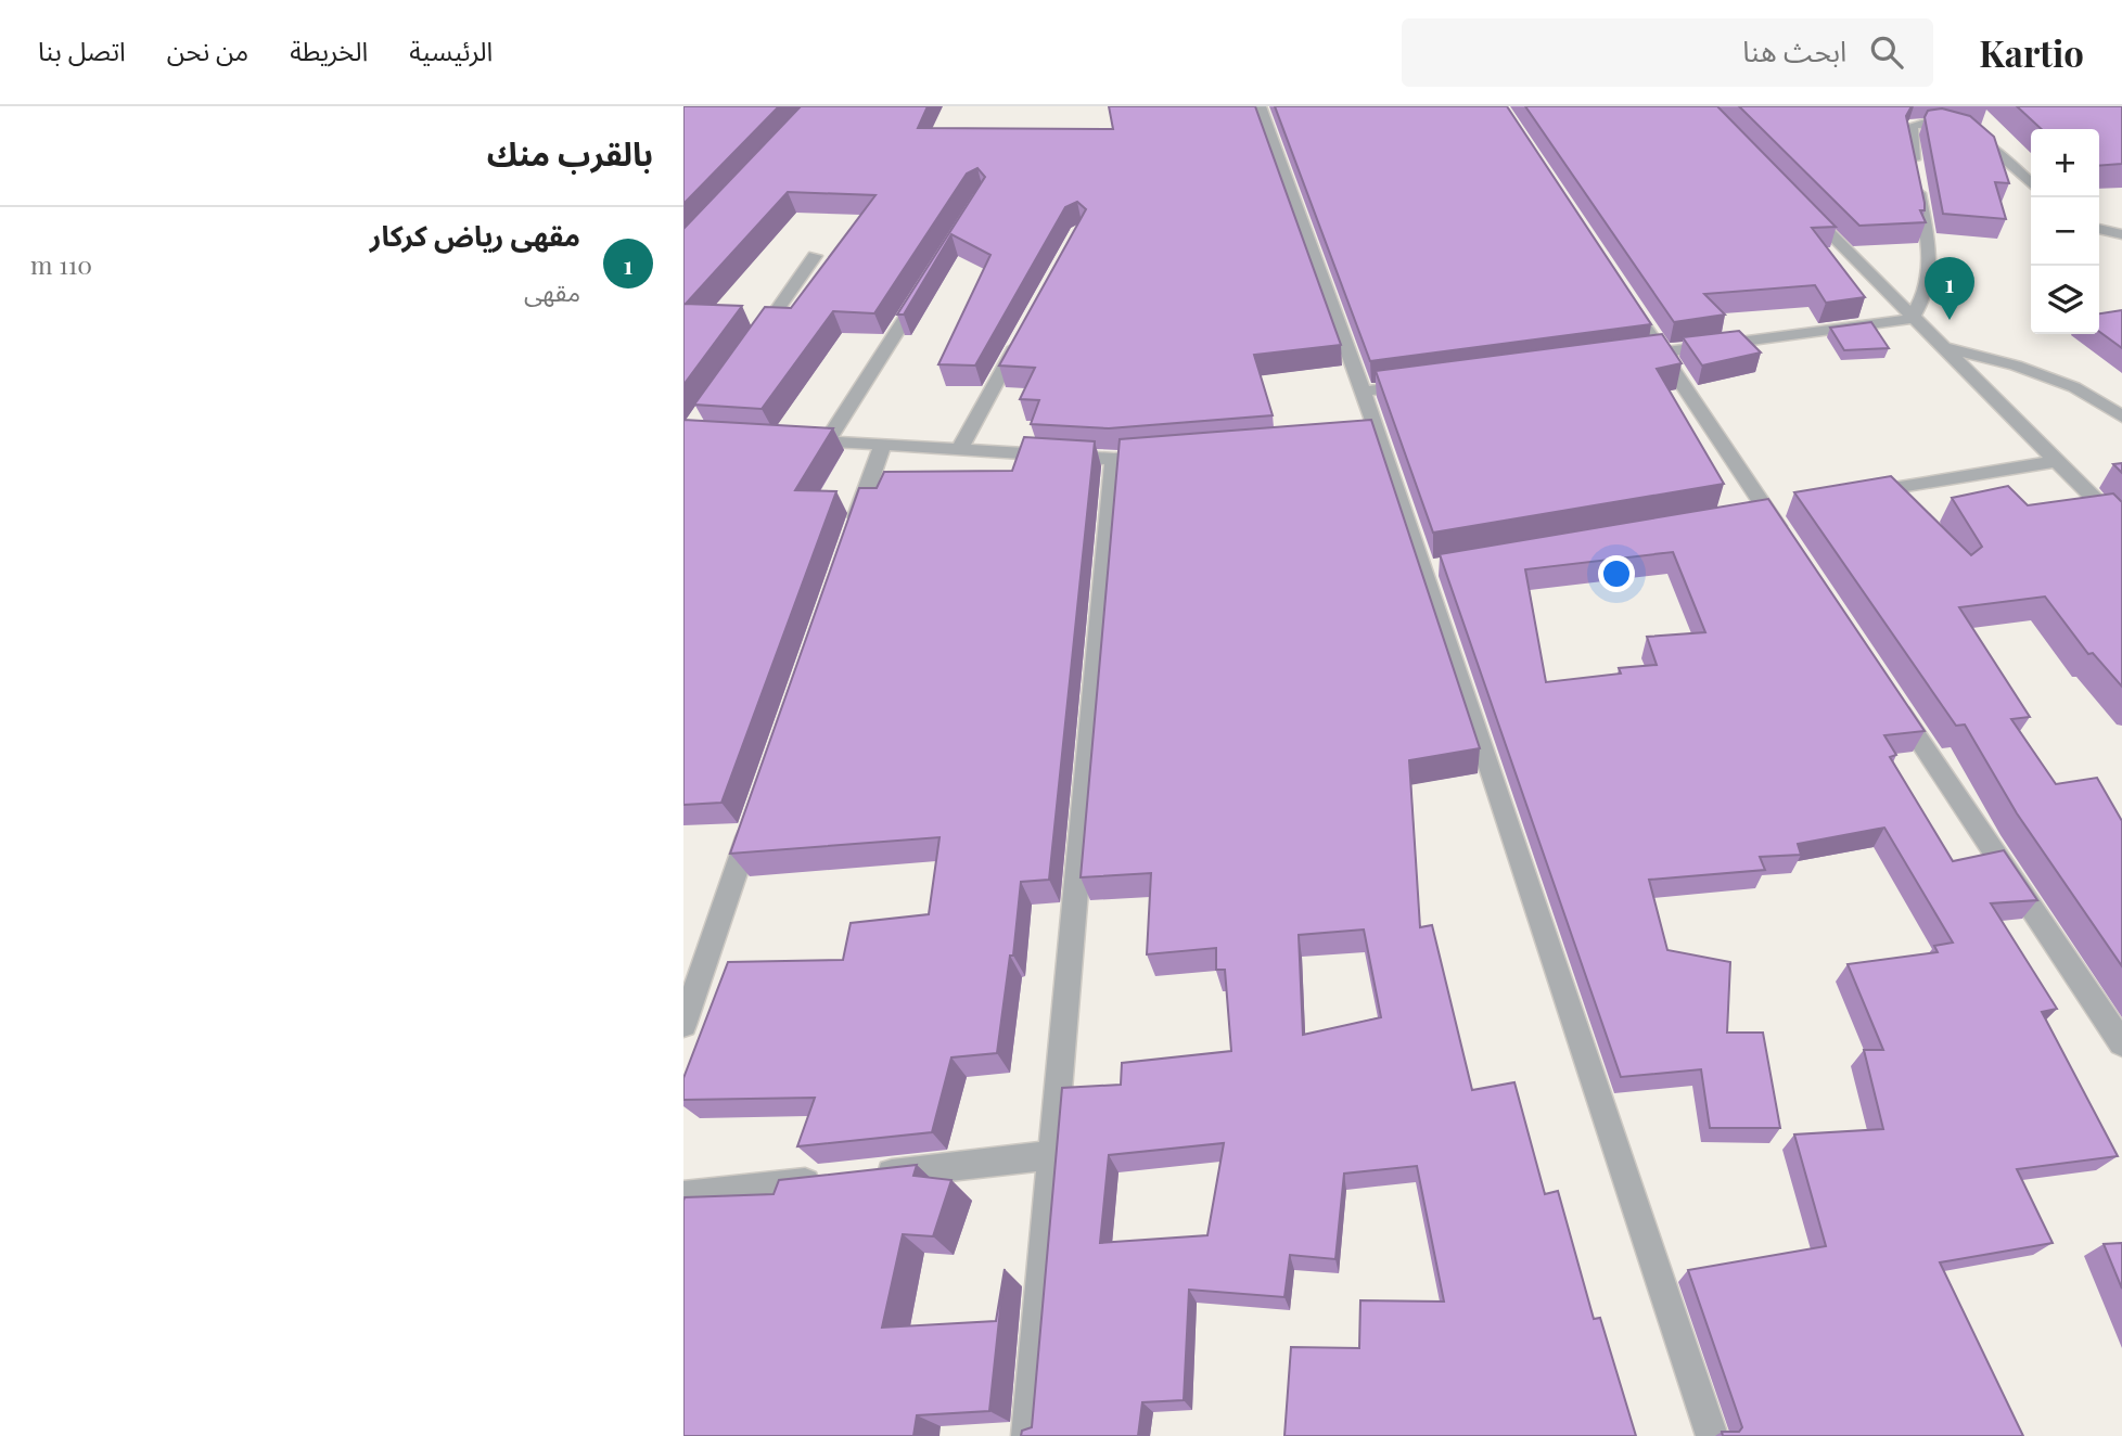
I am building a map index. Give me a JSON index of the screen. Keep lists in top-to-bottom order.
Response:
{
  "page": {
    "header": "Kartio",
    "search": "ابحث هنا",
    "nav": [
      "الرئيسية",
      "الخريطة",
      "من نحن",
      "اتصل بنا"
    ],
    "heading": "بالقرب منك",
    "map_buttons": ["+", "−"],
    "list": [
      {
        "mark": "1",
        "name": "مقهى رياض كركار",
        "note": "مقهى",
        "value": "110 m"
      }
    ],
    "pins": "1"
  }
}
